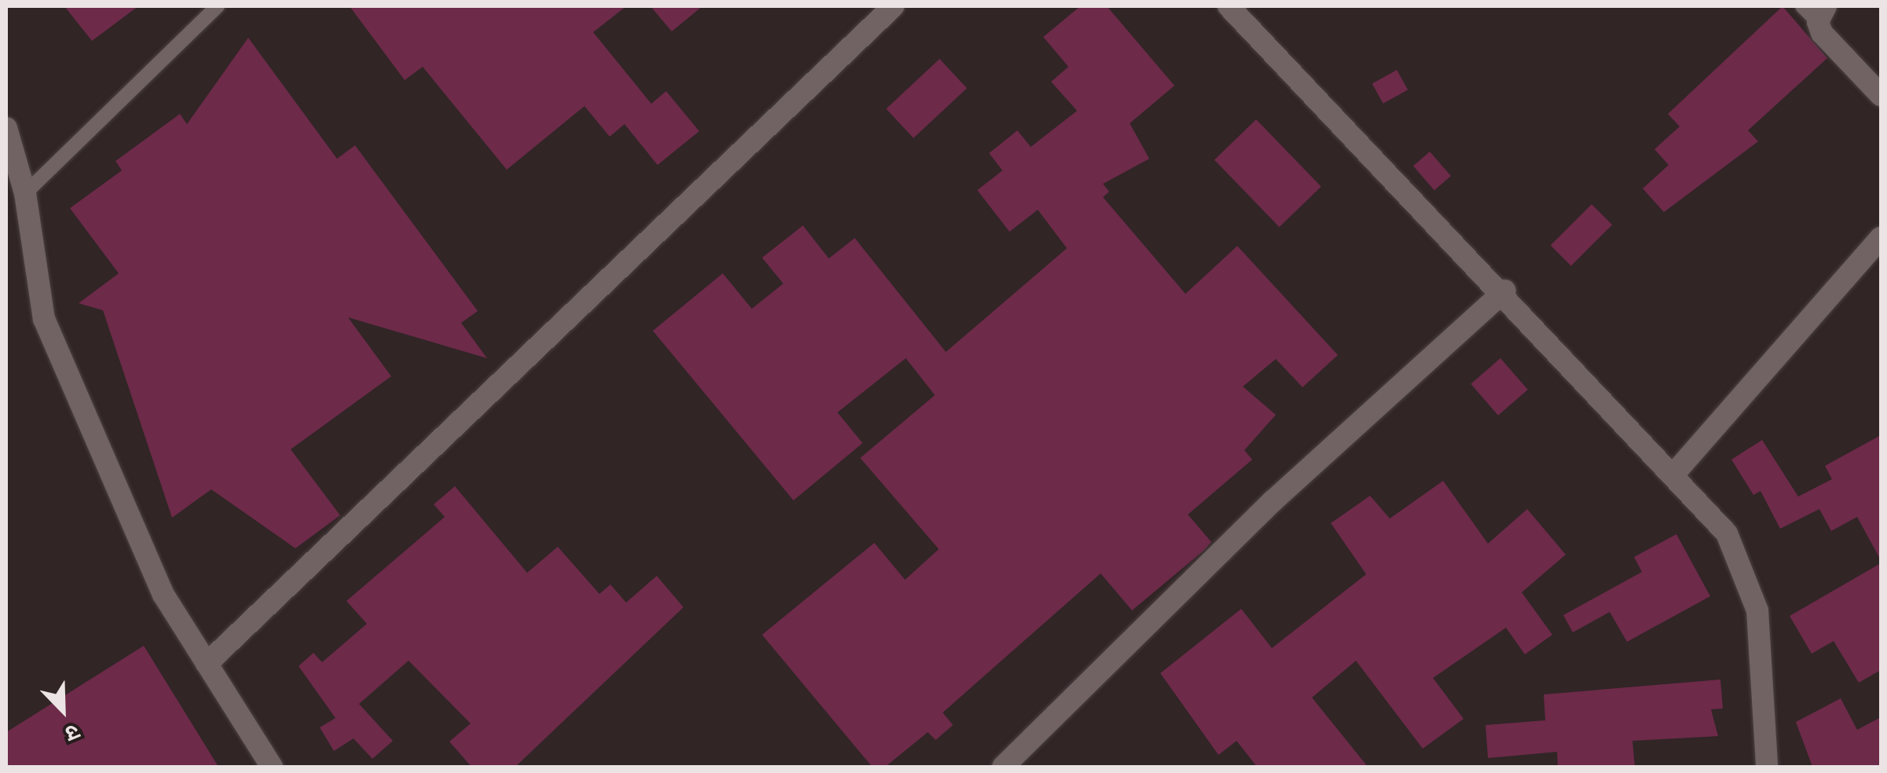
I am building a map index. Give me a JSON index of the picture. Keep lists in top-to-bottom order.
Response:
{
  "north": "bottom right"
}
